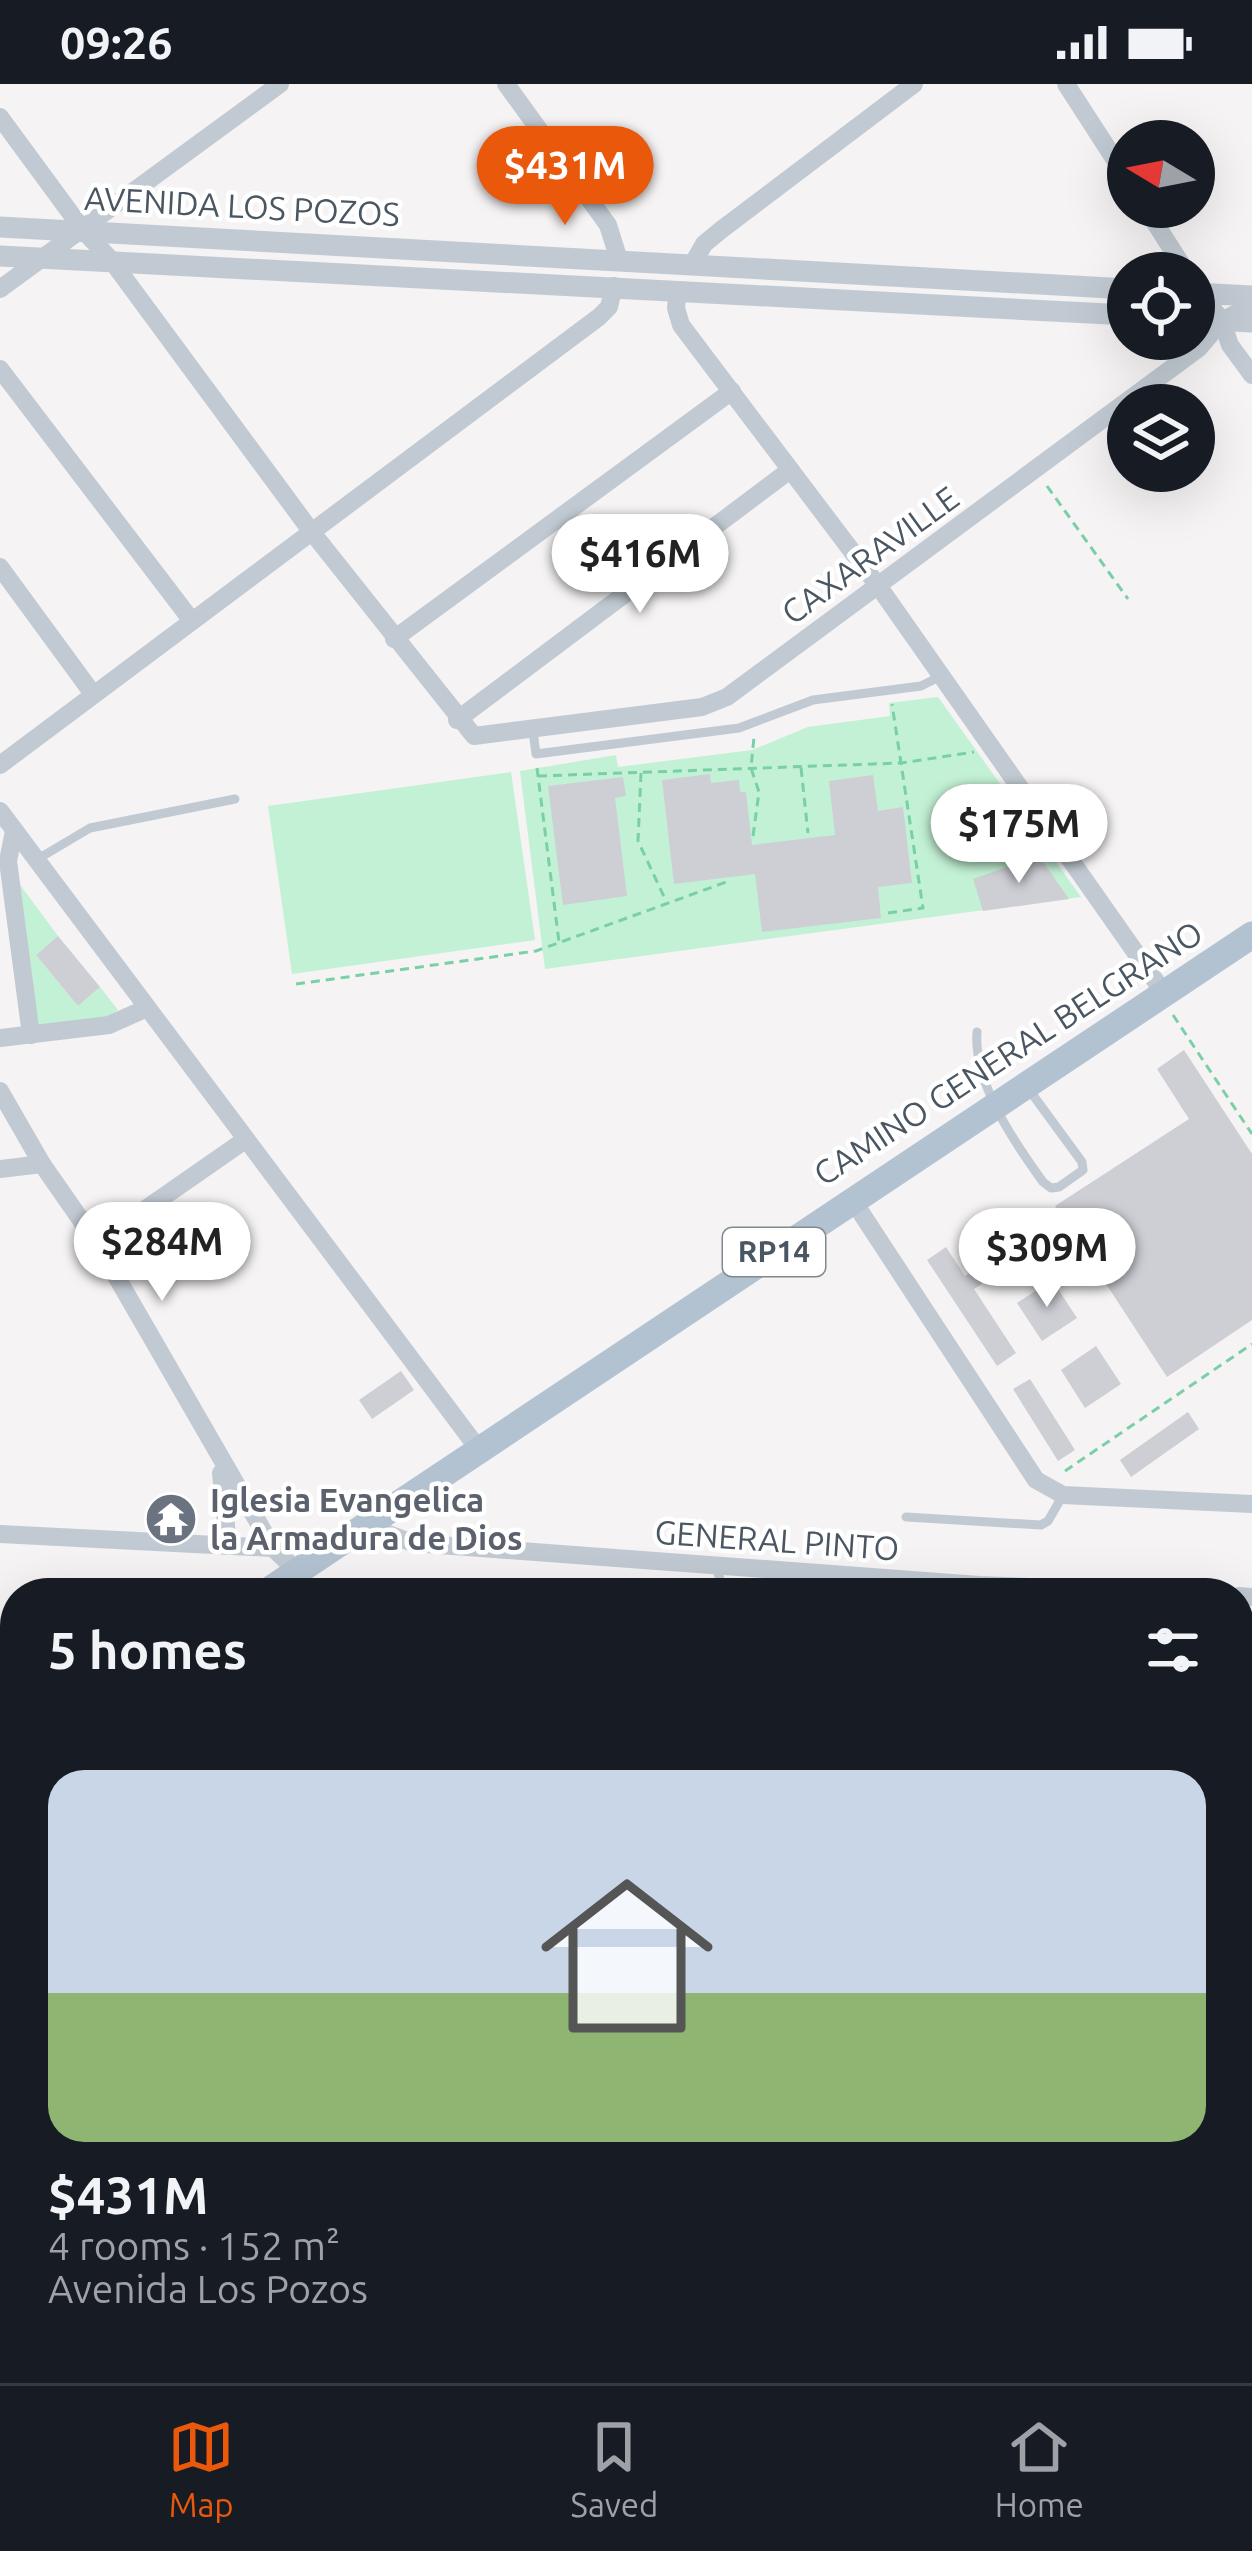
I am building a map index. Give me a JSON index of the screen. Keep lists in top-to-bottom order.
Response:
{
  "streets": {
    "main road": ["CAMINO GENERAL BELGRANO", "RP14"],
    "street": ["AVENIDA LOS POZOS", "CAXARAVILLE", "GENERAL PINTO"]
  },
  "crossings": [
    ["CAMINO GENERAL BELGRANO", "GENERAL PINTO"]
  ],
  "places": {
    "temple": ["Iglesia Evangelica la Armadura de Dios"]
  },
  "north": "left",
  "page": {
    "status": "09:26",
    "price": [
      "$431M",
      "$416M",
      "$175M",
      "$284M",
      "$309M"
    ],
    "heading": "5 homes",
    "list": [
      {
        "name": "$431M",
        "note": "4 rooms · 152 m² · Avenida Los Pozos"
      }
    ],
    "tabs": ["Map", "Saved", "Home"]
  }
}
